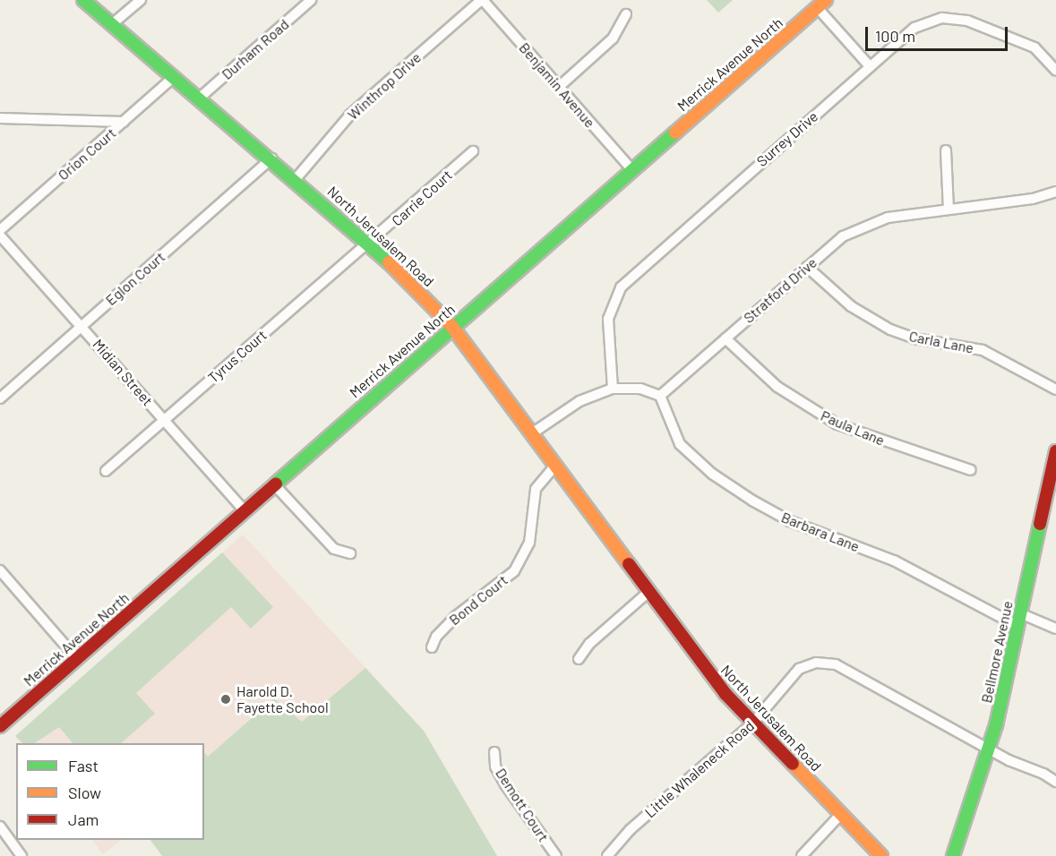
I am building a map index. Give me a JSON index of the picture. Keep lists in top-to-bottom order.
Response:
{
  "streets": {
    "main road": ["Merrick Avenue North", "North Jerusalem Road", "Bellmore Avenue"],
    "street": [
      "Durham Road",
      "Benjamin Avenue",
      "Winthrop Drive",
      "Surrey Drive",
      "Orion Court",
      "Carrie Court",
      "Eglon Court",
      "Stratford Drive",
      "Carla Lane",
      "Tyrus Court",
      "Midian Street",
      "Paula Lane",
      "Barbara Lane",
      "Bond Court",
      "Little Whaleneck Road",
      "Demott Court"
    ]
  },
  "crossings": [
    ["Durham Road", "North Jerusalem Road"],
    ["Merrick Avenue North", "Benjamin Avenue"],
    ["Merrick Avenue North", "North Jerusalem Road"],
    ["Merrick Avenue North", "Midian Street"],
    ["Benjamin Avenue", "Winthrop Drive"],
    ["Winthrop Drive", "North Jerusalem Road"],
    ["Orion Court", "North Jerusalem Road"],
    ["Orion Court", "Midian Street"],
    ["Carrie Court", "North Jerusalem Road"],
    ["Carrie Court", "Tyrus Court"],
    ["North Jerusalem Road", "Eglon Court"],
    ["North Jerusalem Road", "Tyrus Court"],
    ["North Jerusalem Road", "Bond Court"],
    ["North Jerusalem Road", "Little Whaleneck Road"],
    ["Eglon Court", "Midian Street"],
    ["Stratford Drive", "Carla Lane"],
    ["Stratford Drive", "Paula Lane"],
    ["Stratford Drive", "Barbara Lane"],
    ["Tyrus Court", "Midian Street"],
    ["Barbara Lane", "Bellmore Avenue"],
    ["Bellmore Avenue", "Little Whaleneck Road"]
  ],
  "places": ["Harold D. Fayette School"],
  "legend": ["Fast", "Slow", "Jam"],
  "scale_bar": "100 m"
}
